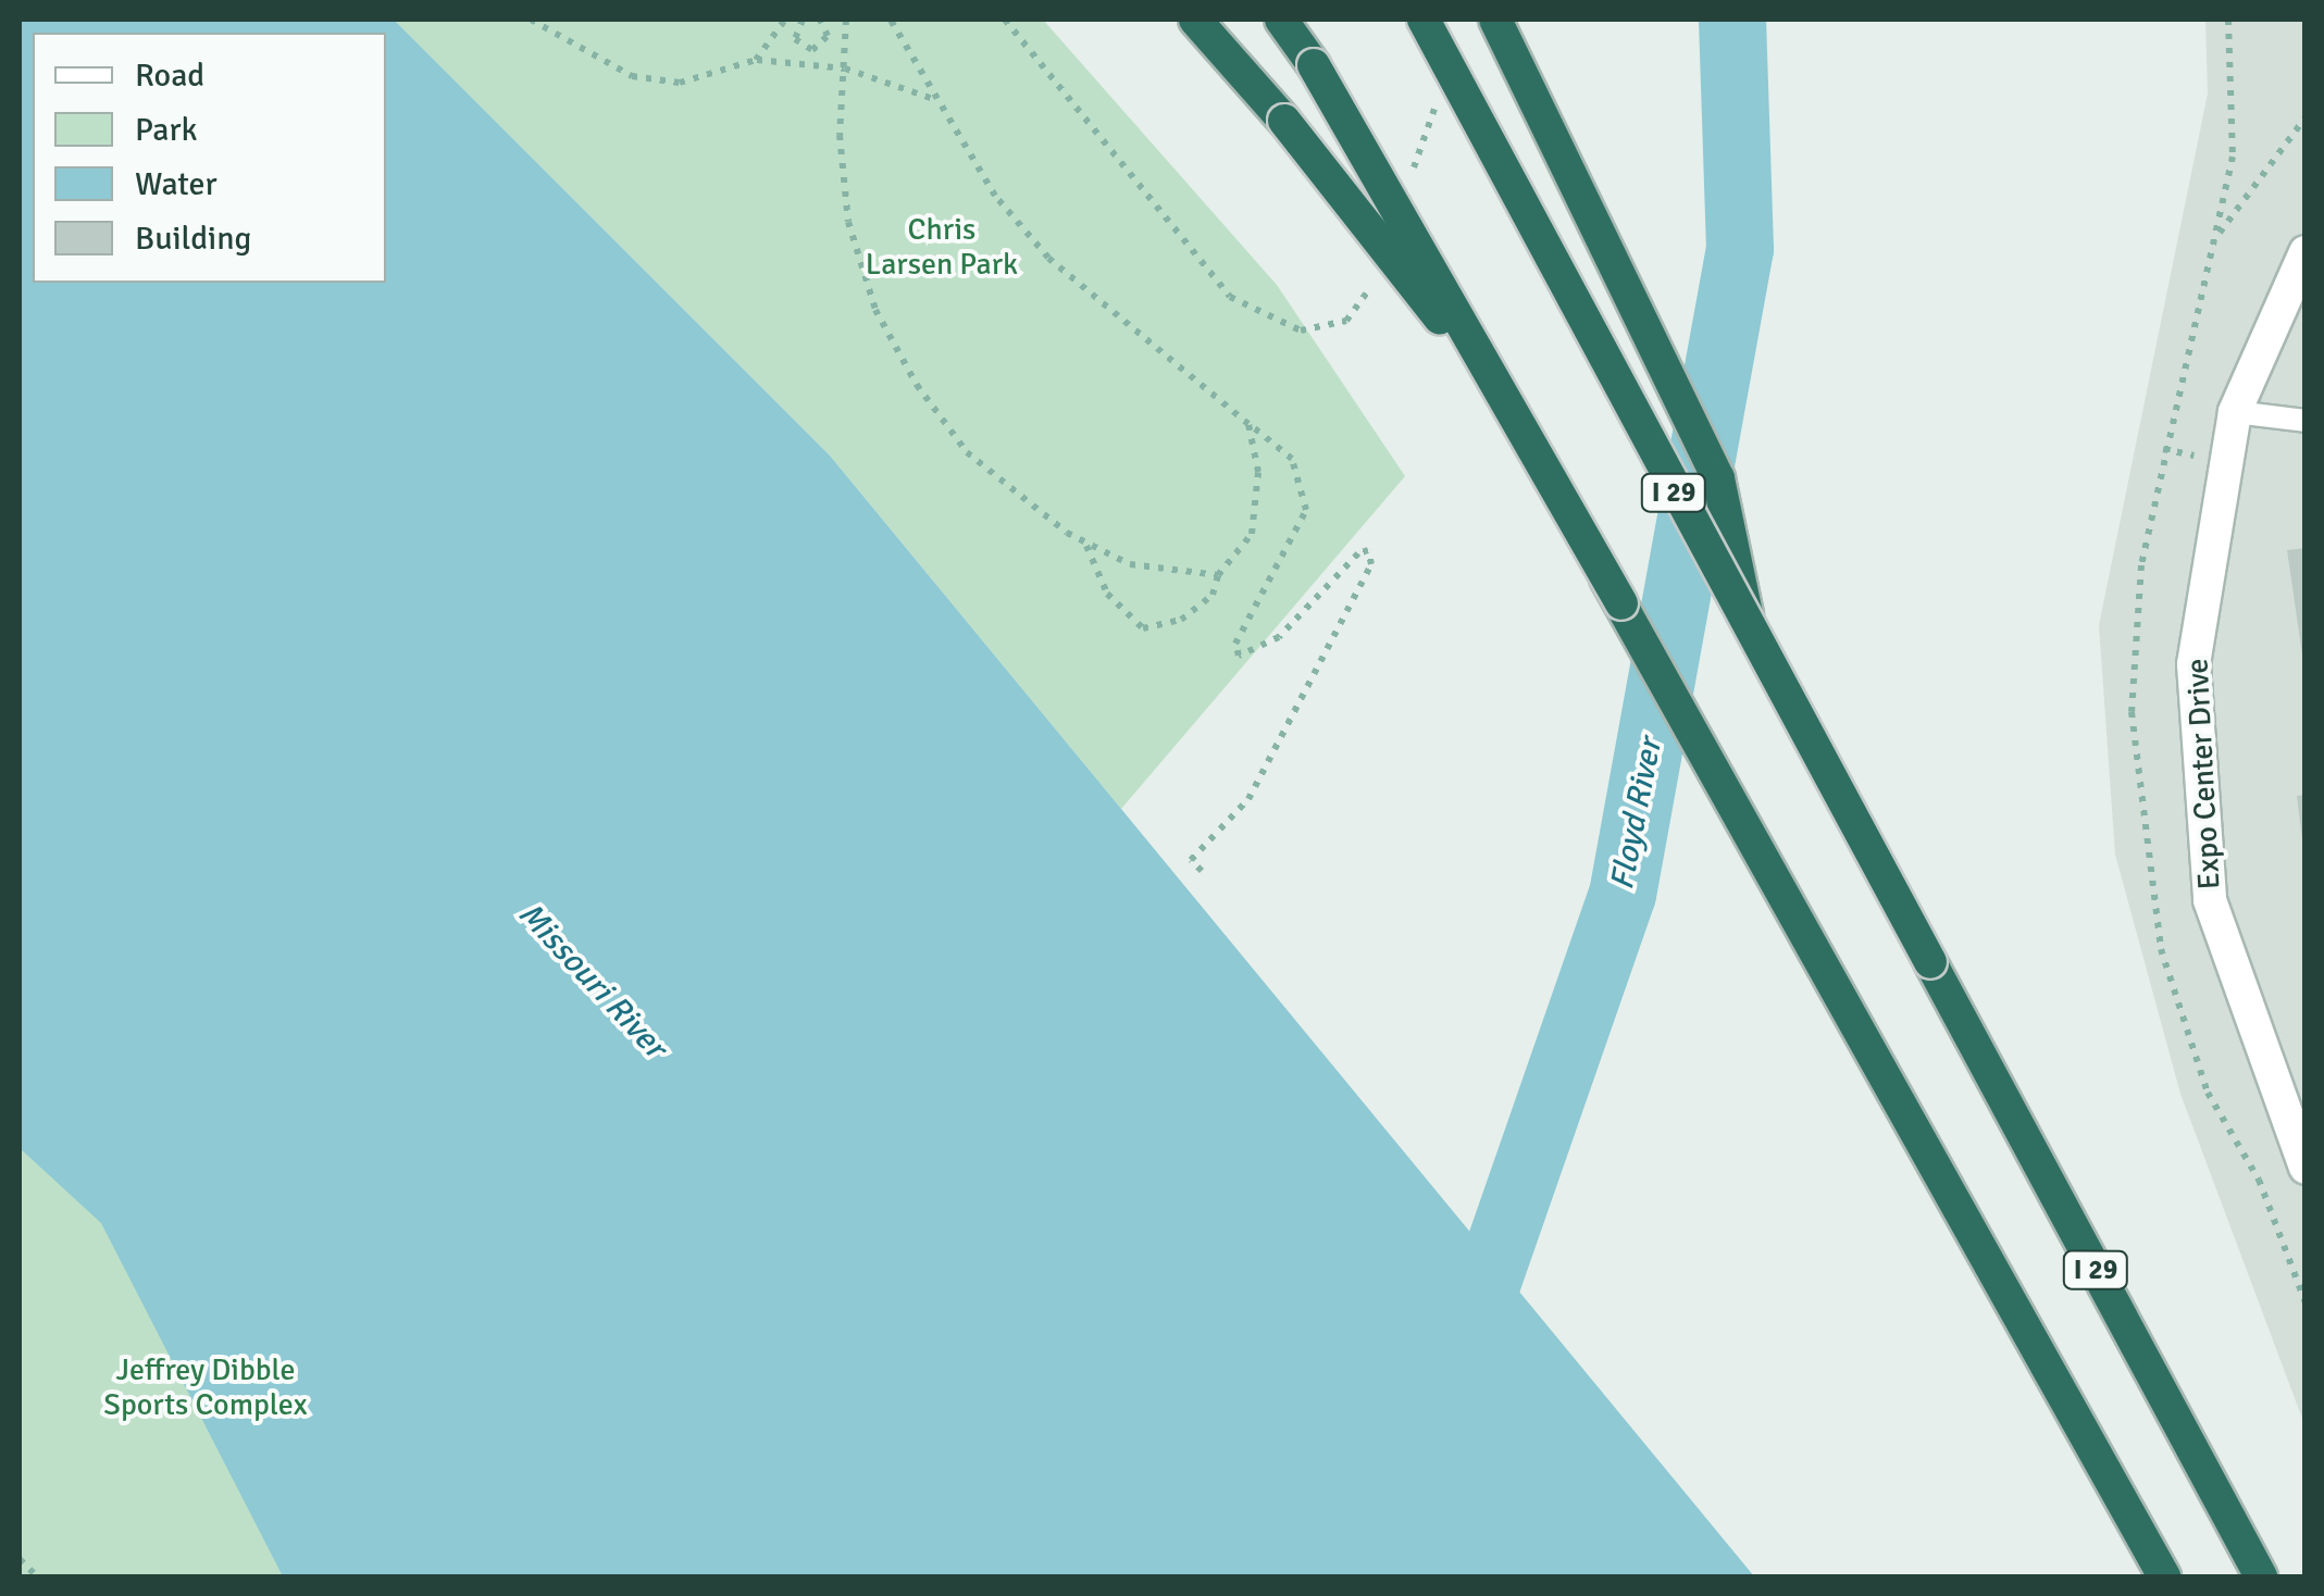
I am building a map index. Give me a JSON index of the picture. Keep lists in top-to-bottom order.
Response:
{
  "streets": {
    "highway": ["I 29"],
    "street": ["Expo Center Drive"]
  },
  "water": ["Floyd River", "Missouri River"],
  "parks": ["Chris Larsen Park", "Jeffrey Dibble Sports Complex"],
  "legend": [
    "Road",
    "Park",
    "Water",
    "Building"
  ]
}
